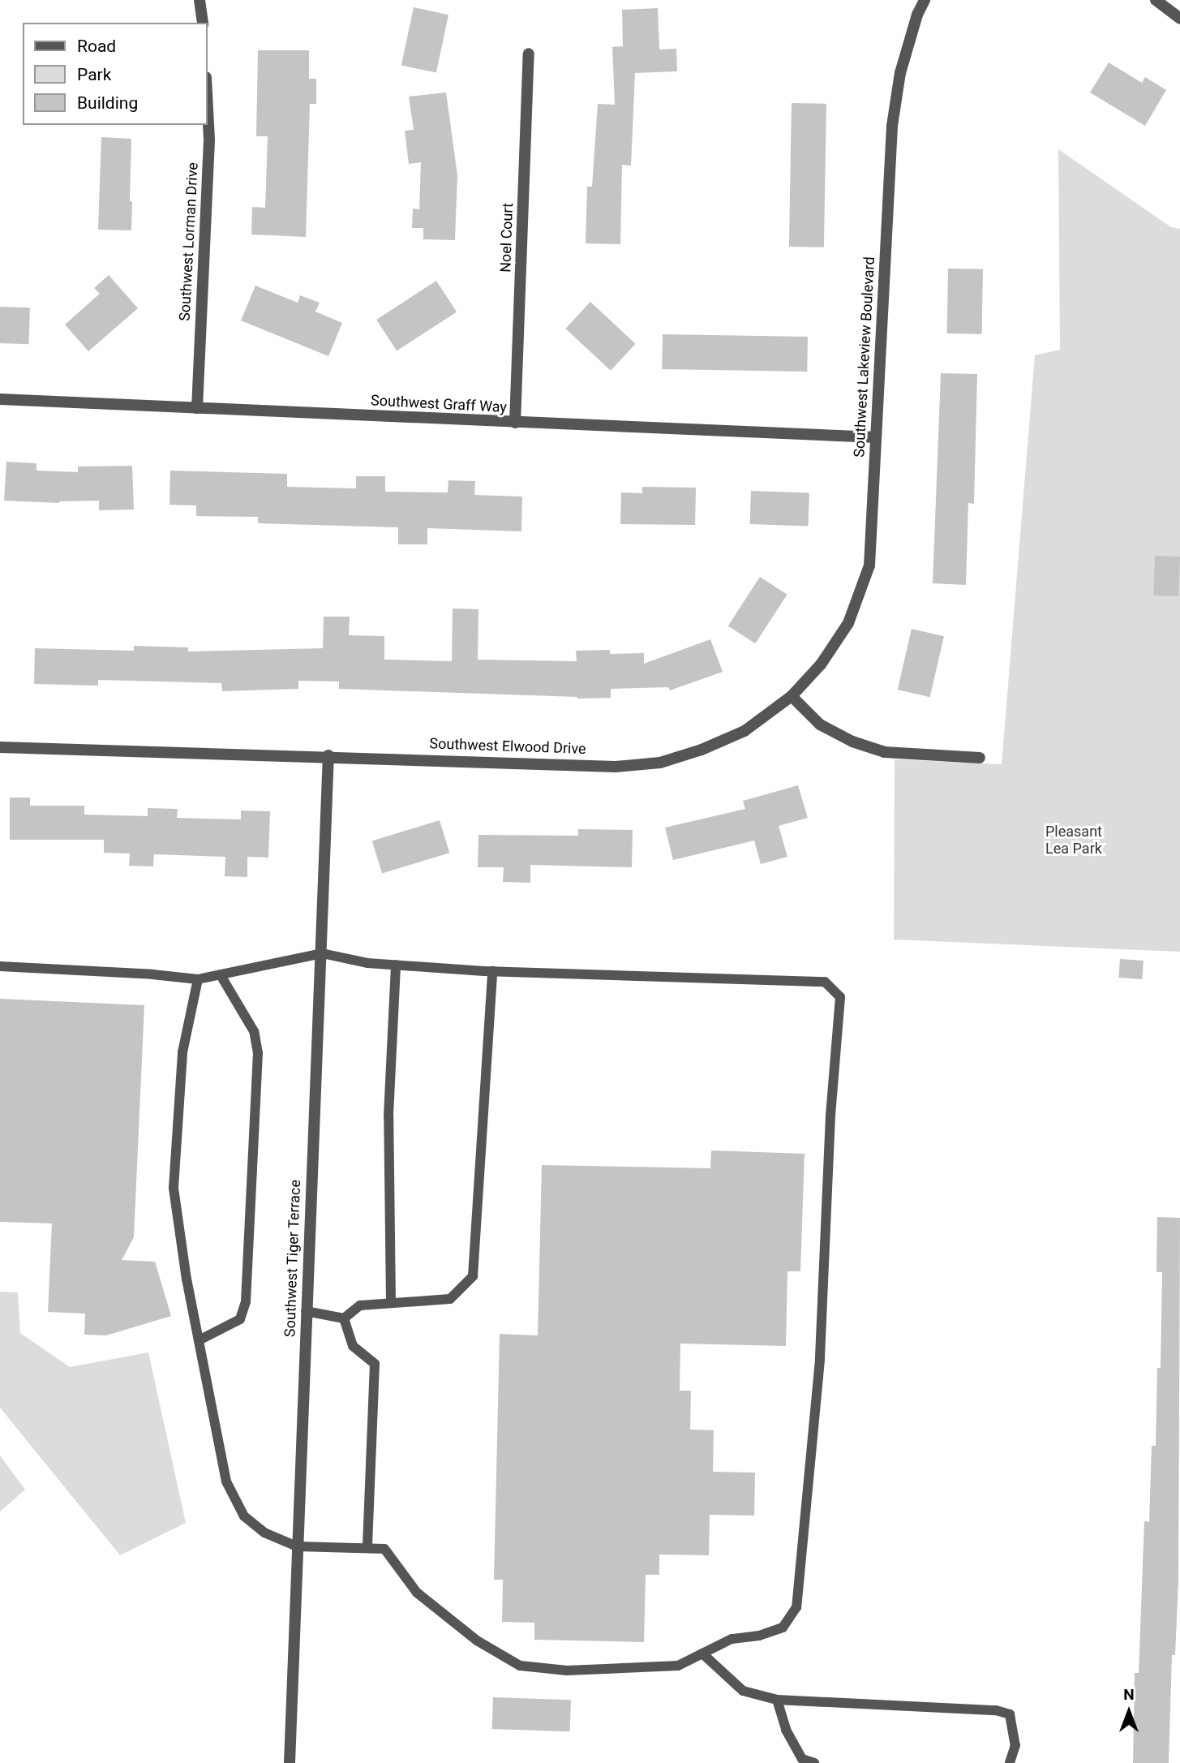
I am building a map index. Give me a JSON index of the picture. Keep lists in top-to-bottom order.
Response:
{
  "streets": {
    "street": [
      "Noel Court",
      "Southwest Lorman Drive",
      "Southwest Lakeview Boulevard",
      "Southwest Graff Way",
      "Southwest Elwood Drive",
      "Southwest Tiger Terrace"
    ]
  },
  "crossings": [
    ["Noel Court", "Southwest Graff Way"],
    ["Southwest Lorman Drive", "Southwest Graff Way"],
    ["Southwest Lakeview Boulevard", "Southwest Graff Way"],
    ["Southwest Lakeview Boulevard", "Southwest Elwood Drive"],
    ["Southwest Elwood Drive", "Southwest Tiger Terrace"]
  ],
  "parks": ["Pleasant Lea Park"],
  "legend": ["Road", "Park", "Building"],
  "north": "top"
}
